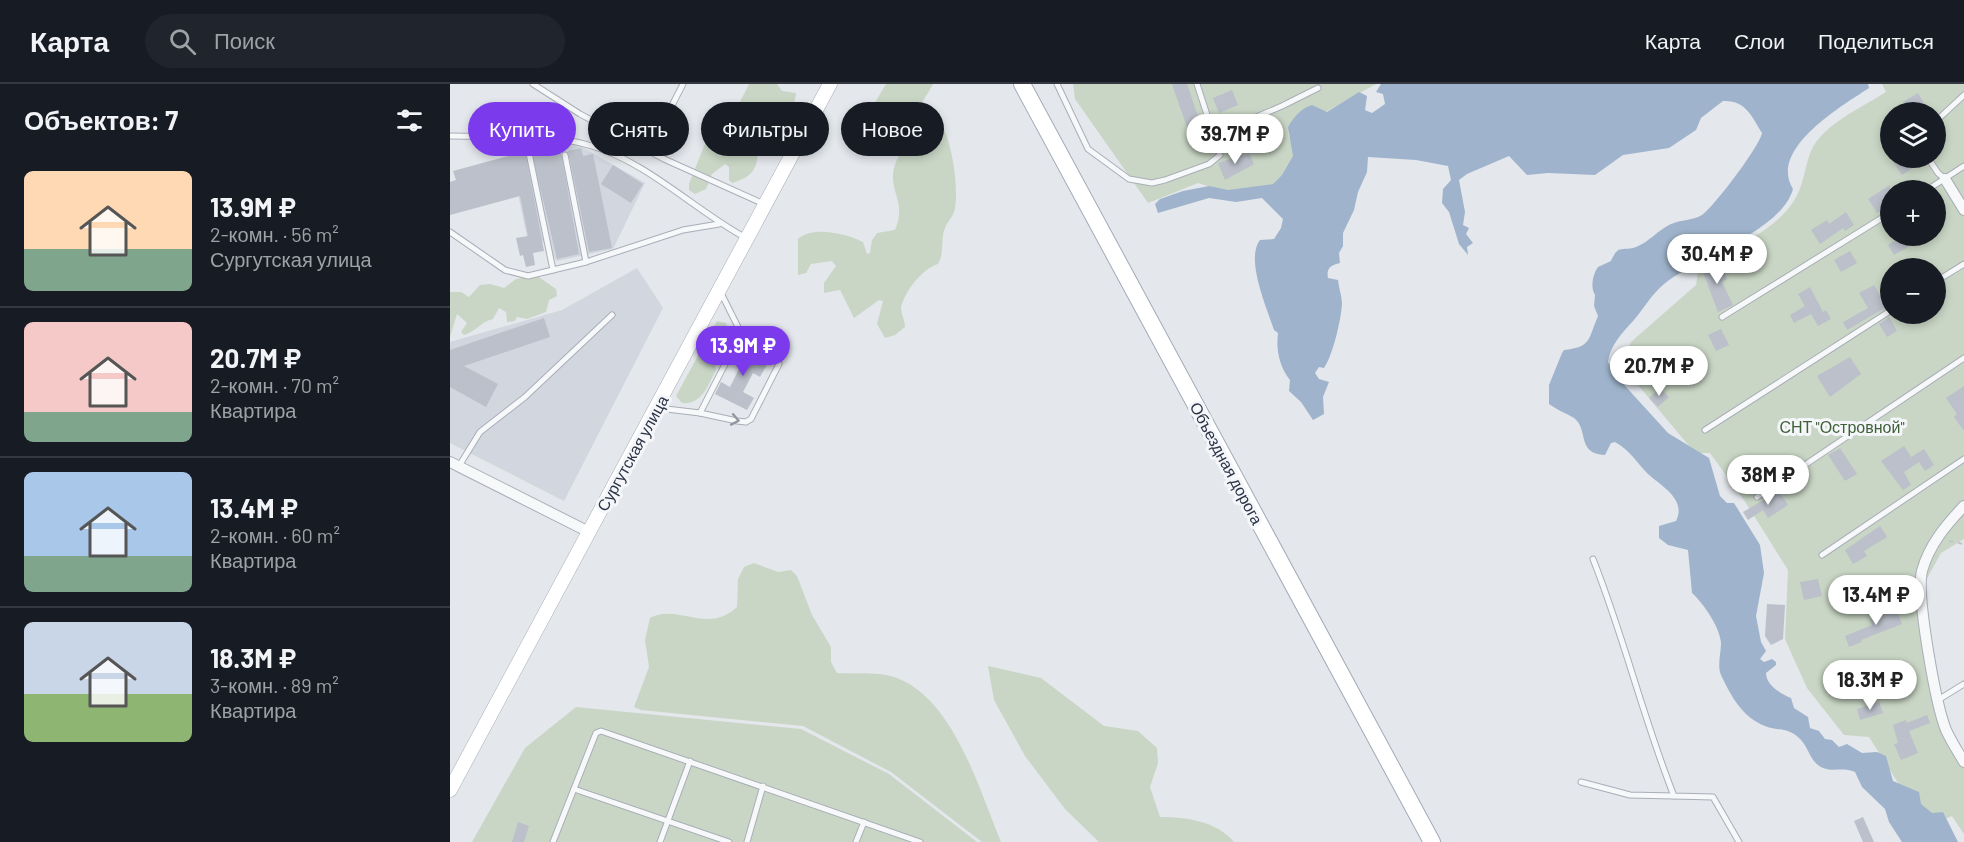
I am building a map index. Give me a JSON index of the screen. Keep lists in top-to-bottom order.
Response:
{
  "streets": {
    "main road": ["Сургутская улица", "Объездная дорога"]
  },
  "parks": ["СНТ \"Островной\""],
  "page": {
    "header": "Карта",
    "search": "Поиск",
    "nav": ["Карта", "Слои", "Поделиться"],
    "heading": "Объектов: 7",
    "map_buttons": ["+", "−"],
    "chip": [
      "Купить",
      "Снять",
      "Фильтры",
      "Новое"
    ],
    "price": [
      "39.7M ₽",
      "30.4M ₽",
      "13.9M ₽",
      "20.7M ₽",
      "38M ₽",
      "13.4M ₽",
      "18.3M ₽"
    ],
    "list": [
      {
        "name": "13.9M ₽",
        "note": "2-комн. · 56 m² · Сургутская улица"
      },
      {
        "name": "20.7M ₽",
        "note": "2-комн. · 70 m² · Квартира"
      },
      {
        "name": "13.4M ₽",
        "note": "2-комн. · 60 m² · Квартира"
      },
      {
        "name": "18.3M ₽",
        "note": "3-комн. · 89 m² · Квартира"
      }
    ]
  }
}
